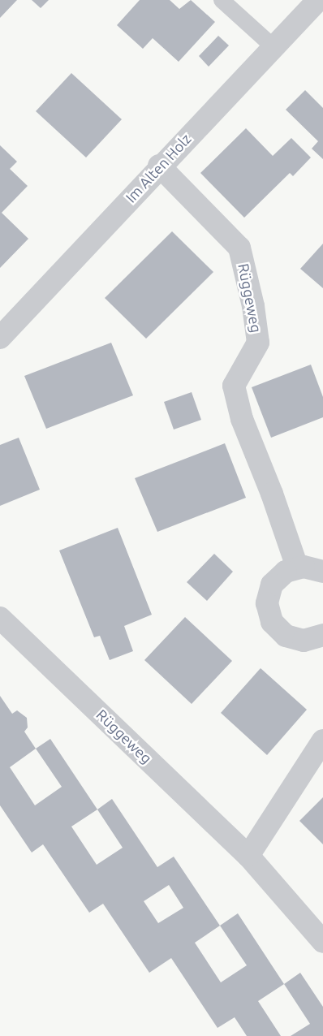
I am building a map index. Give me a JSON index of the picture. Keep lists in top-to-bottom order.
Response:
{
  "streets": {
    "street": ["Im Alten Holz", "Rüggeweg"]
  },
  "crossings": [
    ["Im Alten Holz", "Rüggeweg"]
  ]
}
